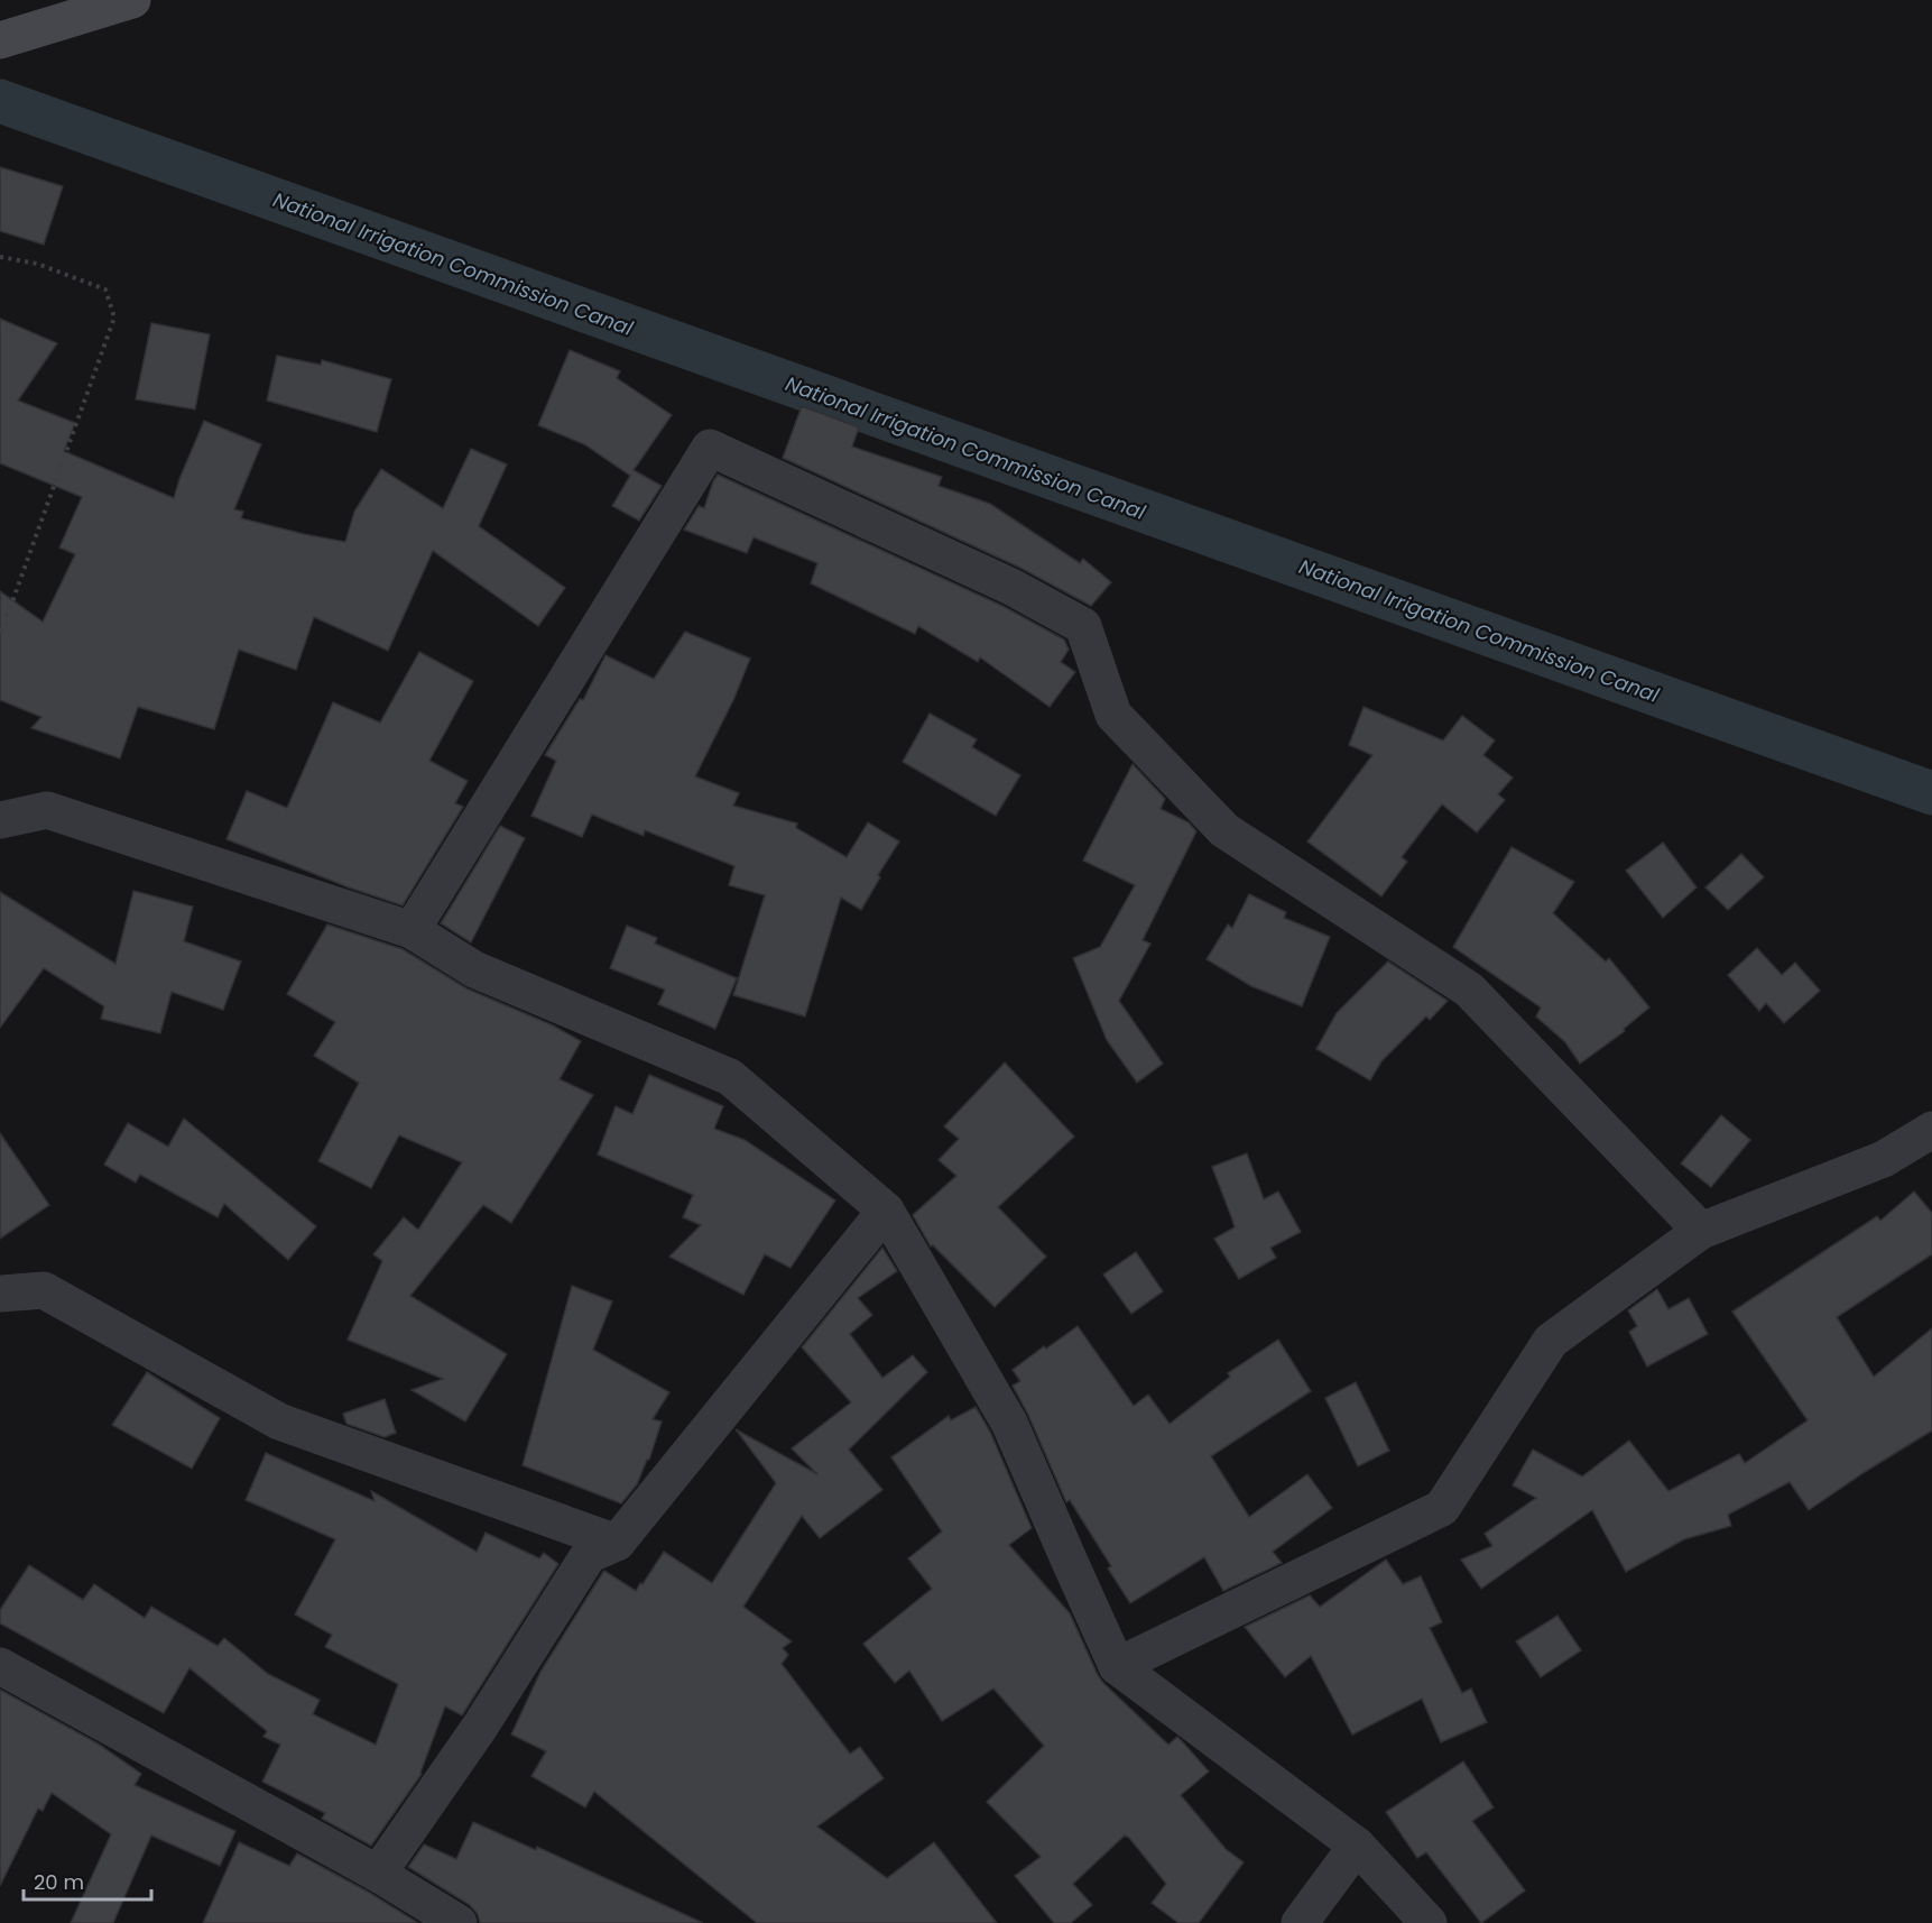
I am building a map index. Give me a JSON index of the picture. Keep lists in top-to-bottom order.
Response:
{
  "water": ["National Irrigation Commission Canal"],
  "scale_bar": "20 m"
}
